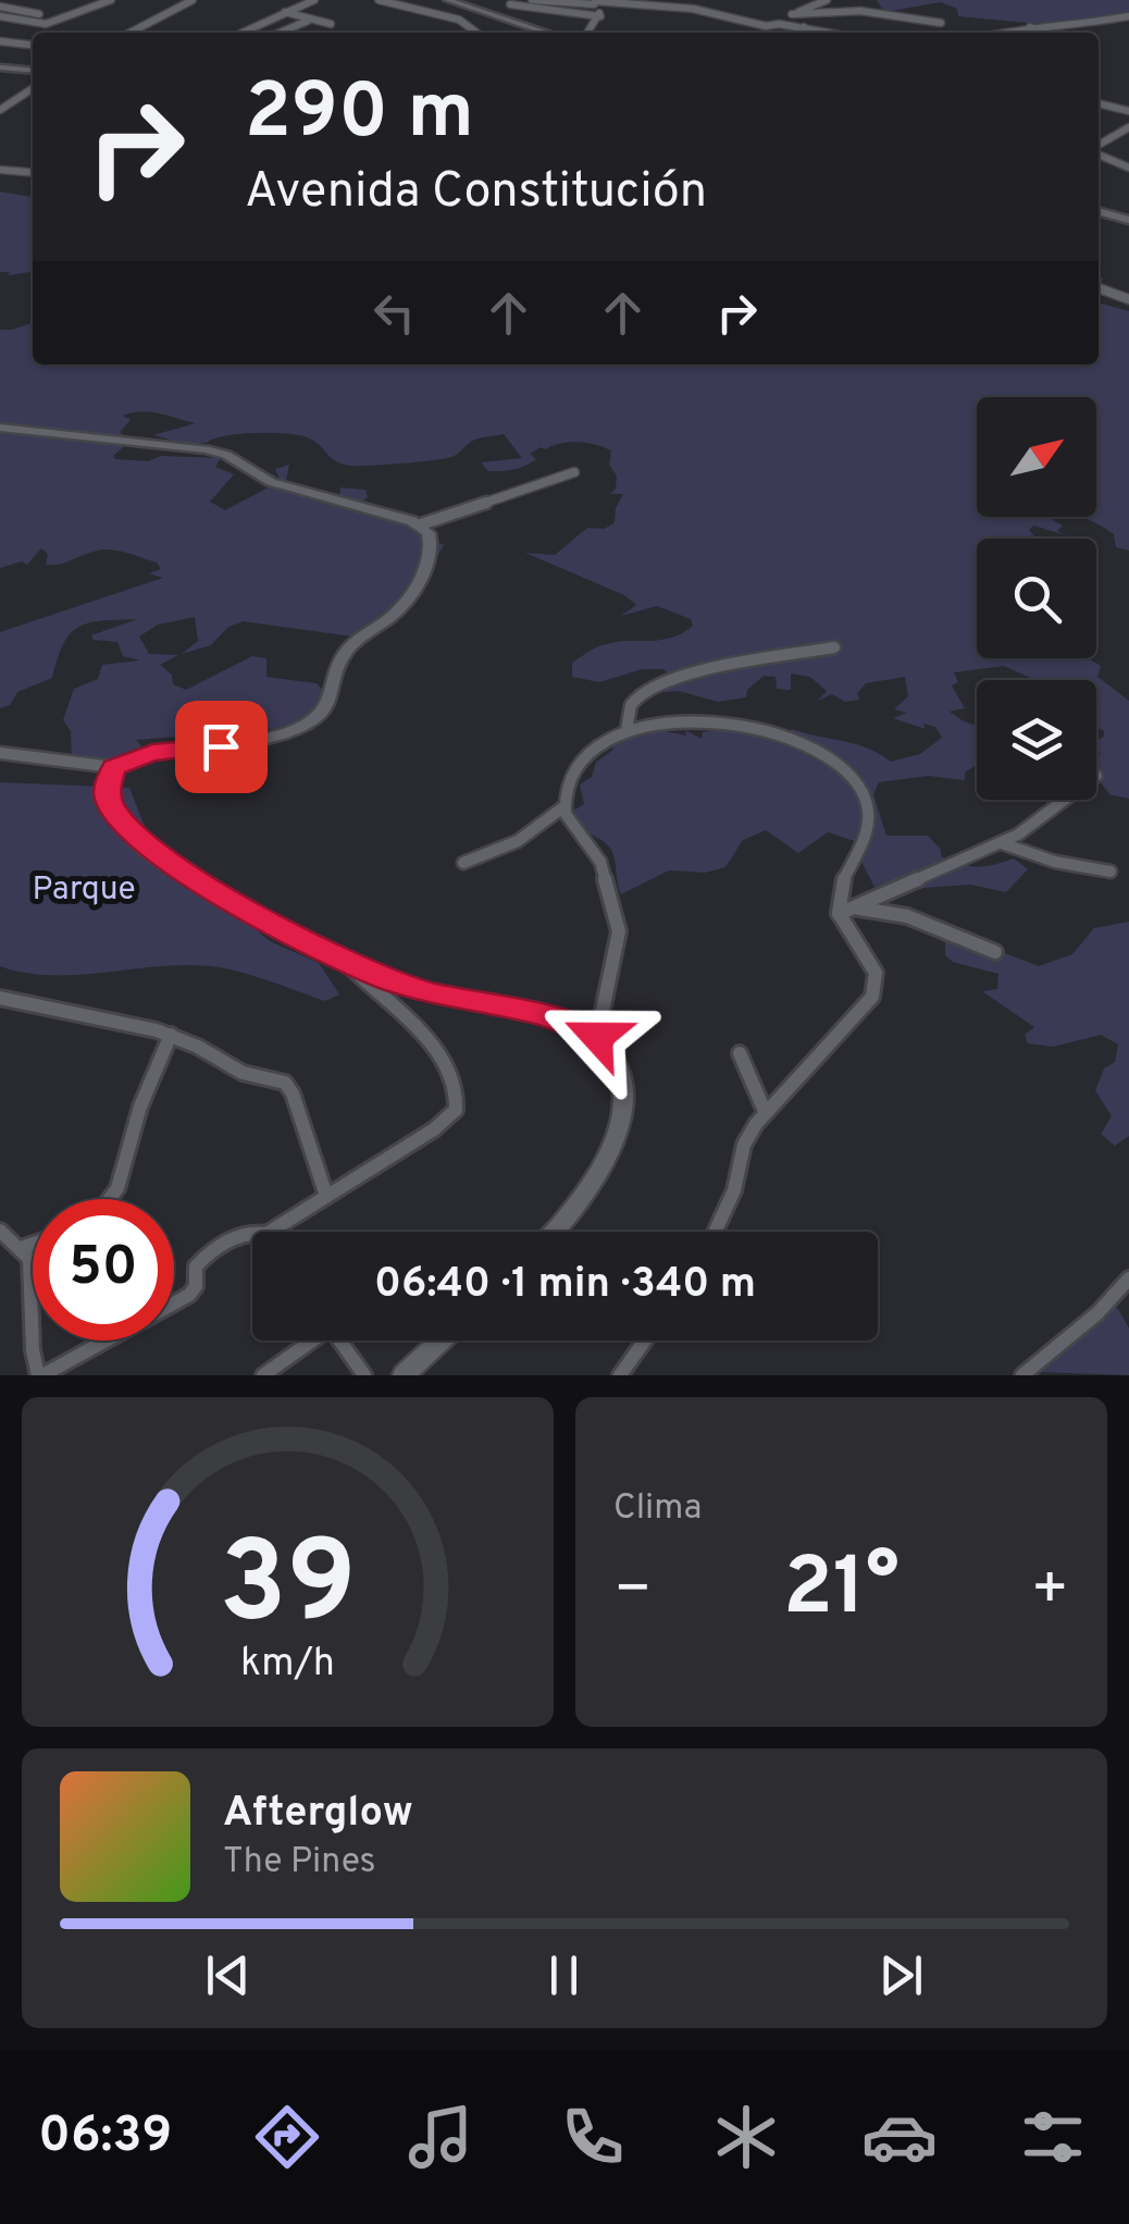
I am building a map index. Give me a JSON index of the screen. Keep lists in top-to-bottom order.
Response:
{
  "parks": ["Parque"],
  "north": "top right",
  "page": {
    "turn": ["290 m", "Avenida Constitución"],
    "limit": "50",
    "trip": "06:40 · 1 min · 340 m",
    "tile": "Clima",
    "heat": ["−", "21°", "+"],
    "song": ["Afterglow", "The Pines"],
    "tabs": "06:39",
    "gauge": ["39", "km/h"]
  }
}
